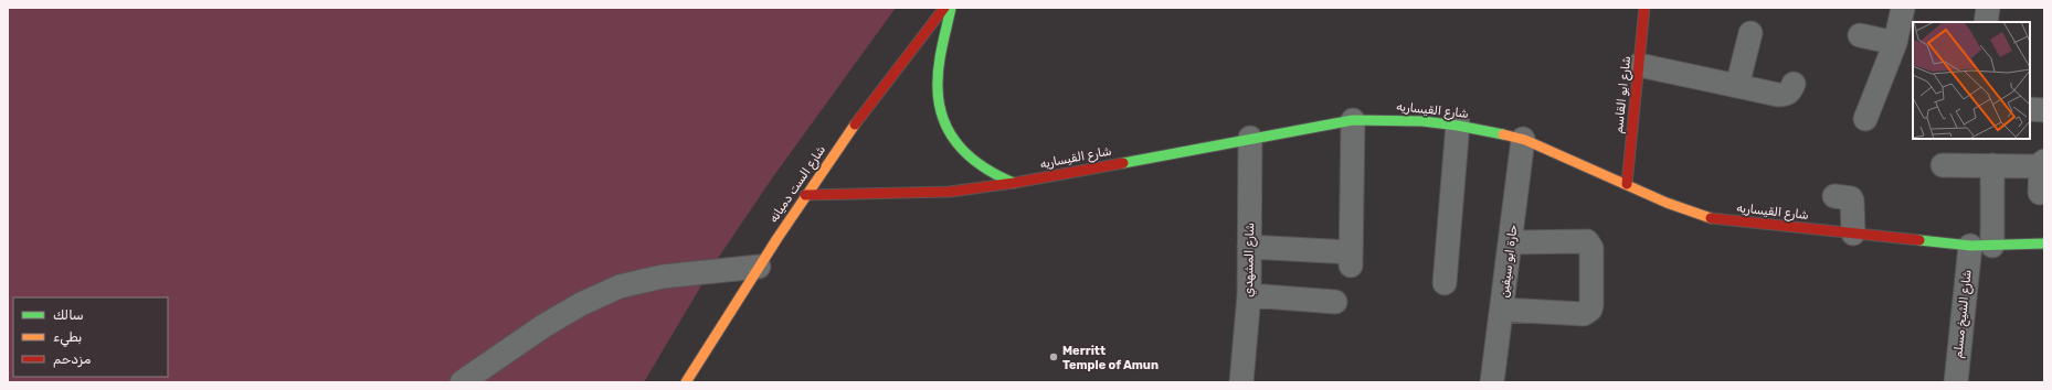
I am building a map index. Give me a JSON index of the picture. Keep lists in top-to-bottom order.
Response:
{
  "streets": {
    "street": [
      "شارع ابو القاسم",
      "شارع القيساريه",
      "شارع الست دميانه",
      "شارع المشهدي",
      "حارة ابو سيفين",
      "شارع الشيخ مسلم"
    ]
  },
  "crossings": [
    ["شارع ابو القاسم", "شارع القيساريه"],
    ["شارع القيساريه", "شارع الست دميانه"],
    ["شارع القيساريه", "شارع المشهدي"],
    ["شارع القيساريه", "حارة ابو سيفين"],
    ["شارع القيساريه", "شارع الشيخ مسلم"]
  ],
  "places": ["Merritt Temple of Amun"],
  "legend": ["سالك", "بطيء", "مزدحم"]
}
